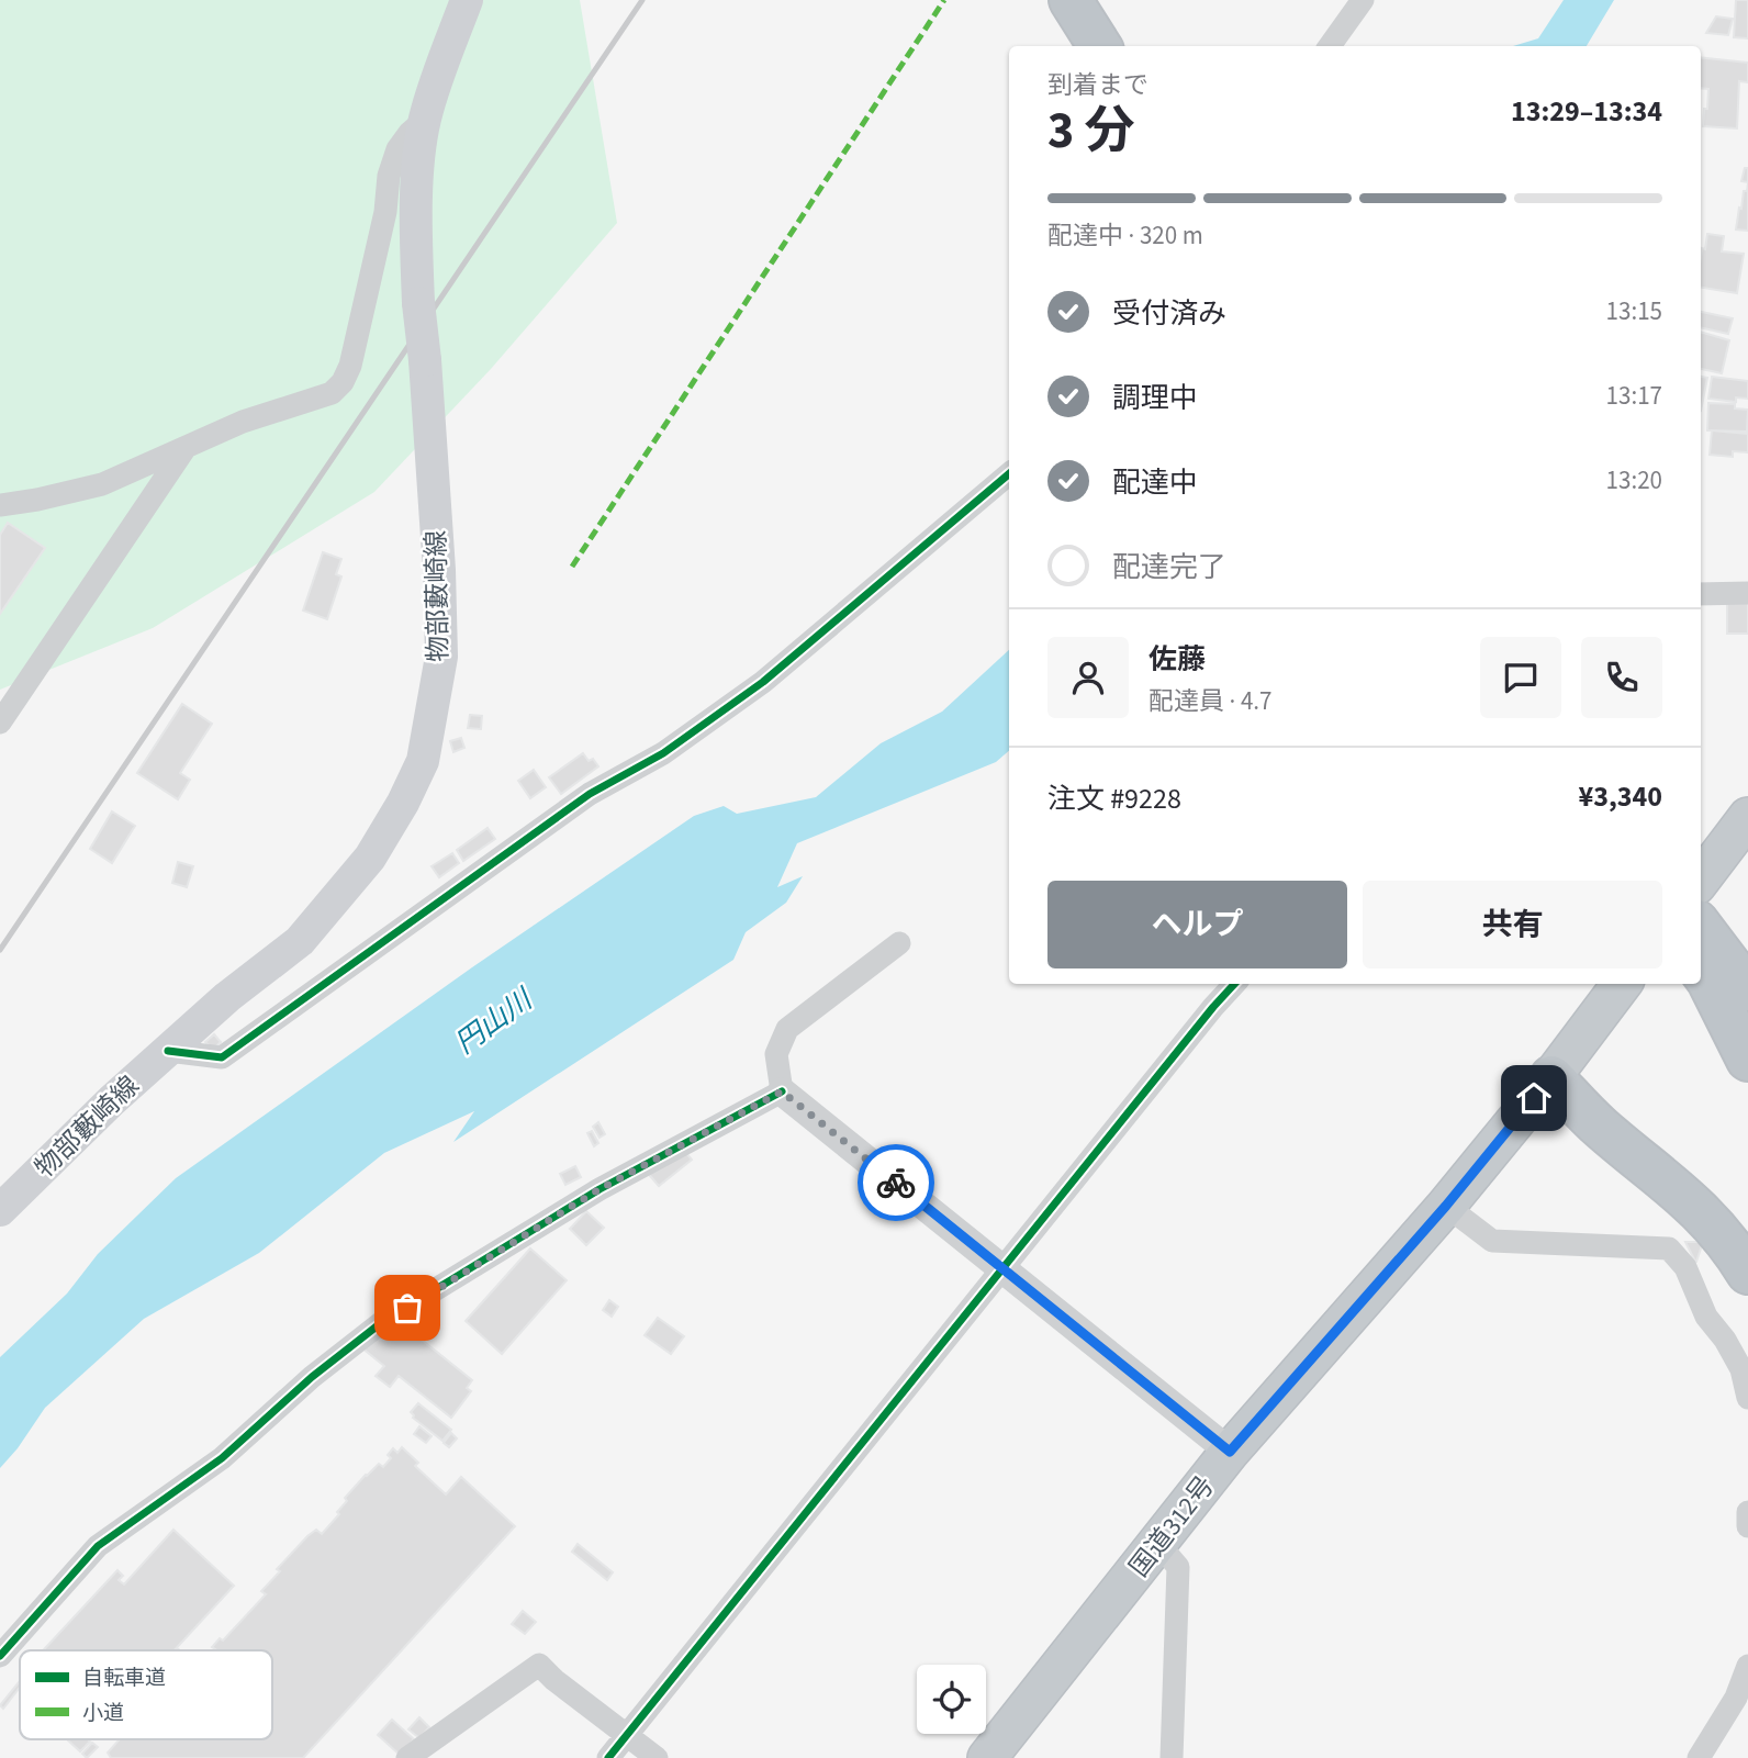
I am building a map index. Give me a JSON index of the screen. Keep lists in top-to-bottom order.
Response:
{
  "streets": {
    "highway": ["国道312号"],
    "main road": ["物部藪崎線"]
  },
  "water": ["円山川"],
  "legend": ["自転車道", "小道"],
  "page": {
    "heading": ["3 分", "到着まで", "13:29–13:34"],
    "panel": [
      "佐藤",
      "配達員 · 4.7",
      "注文 #9228",
      "¥3,340"
    ],
    "bar": "配達中 · 320 m",
    "list": [
      ["受付済み", "13:15"],
      ["調理中", "13:17"],
      ["配達中", "13:20"],
      "配達完了"
    ],
    "buttons": ["ヘルプ", "共有"]
  }
}
